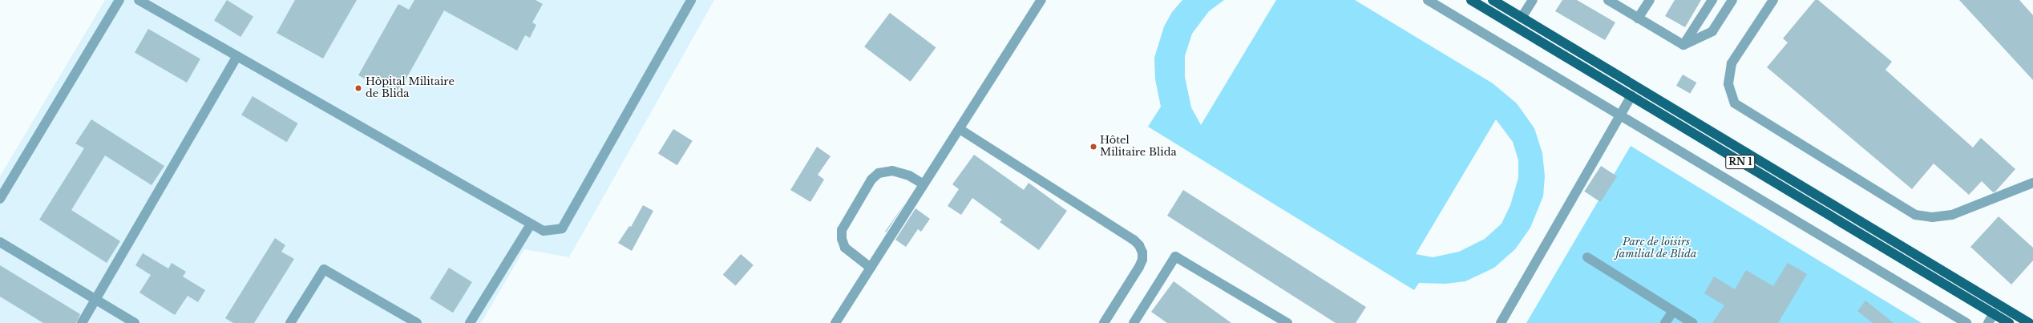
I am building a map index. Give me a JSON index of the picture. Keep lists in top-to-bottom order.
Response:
{
  "streets": {
    "main road": ["RN 1"]
  },
  "parks": ["Parc de loisirs familial de Blida"],
  "places": ["Hôpital Militaire de Blida", "Hôtel Militaire Blida"]
}
